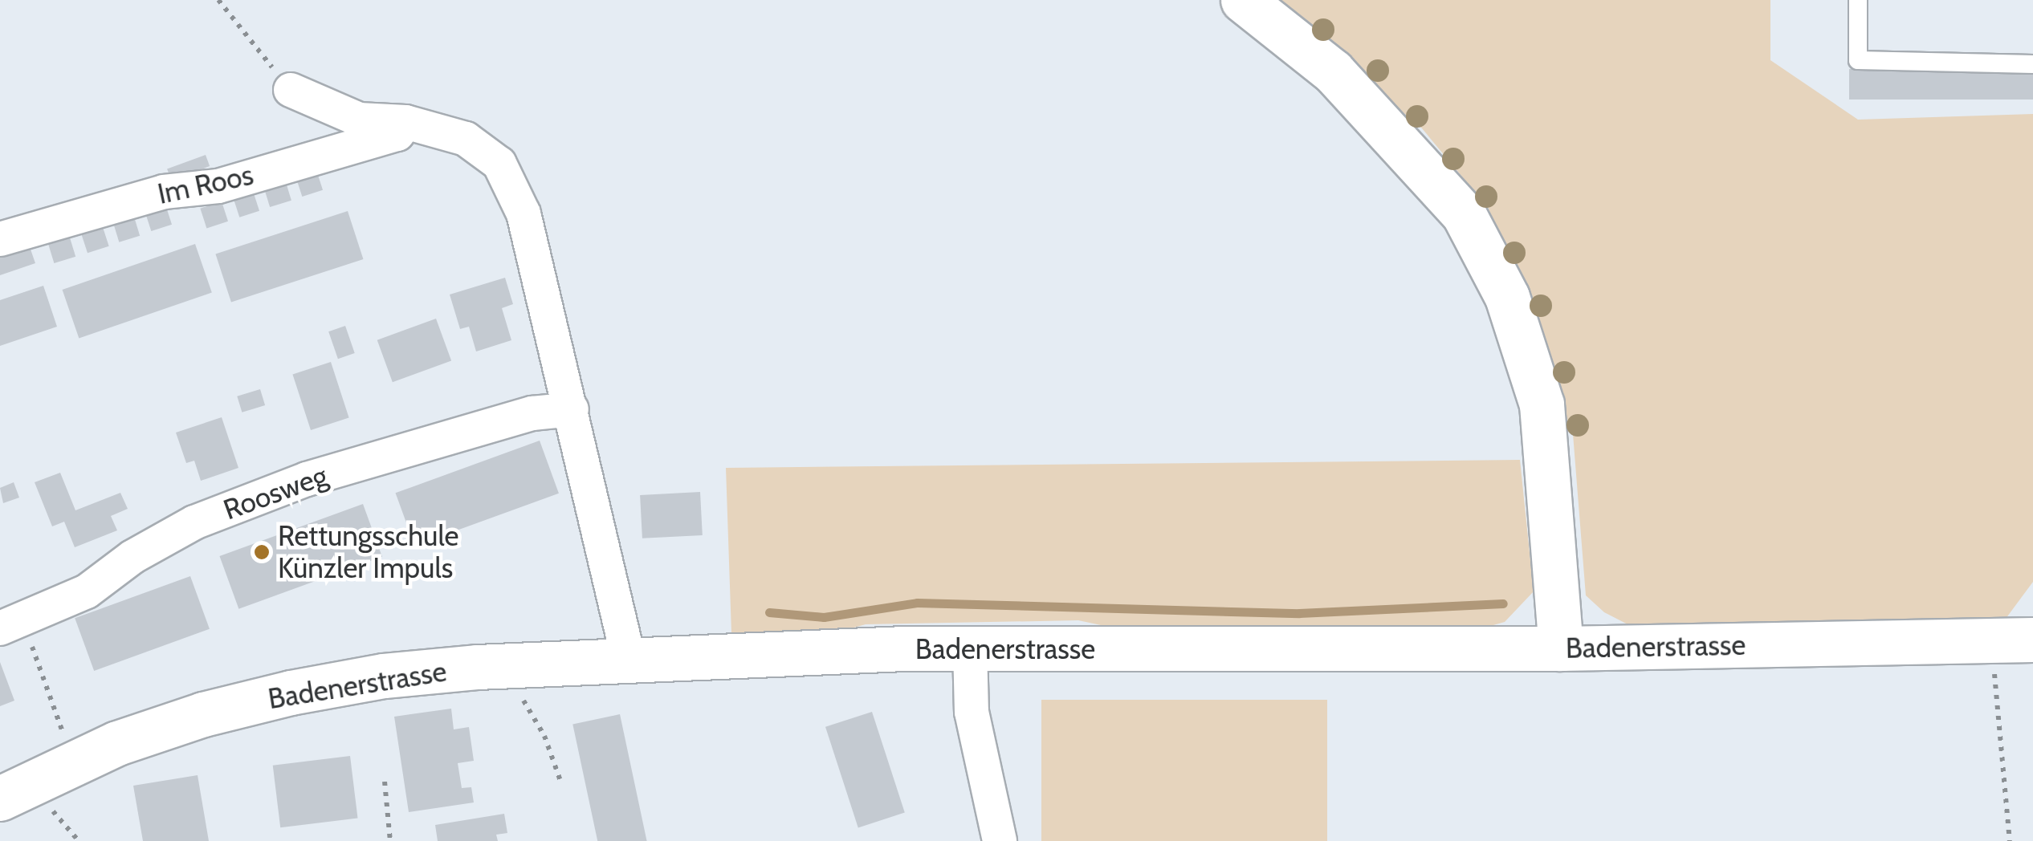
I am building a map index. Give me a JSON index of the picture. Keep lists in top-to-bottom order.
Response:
{
  "streets": {
    "street": ["Im Roos", "Roosweg", "Badenerstrasse"]
  },
  "places": ["Rettungsschule Künzler Impuls"]
}
